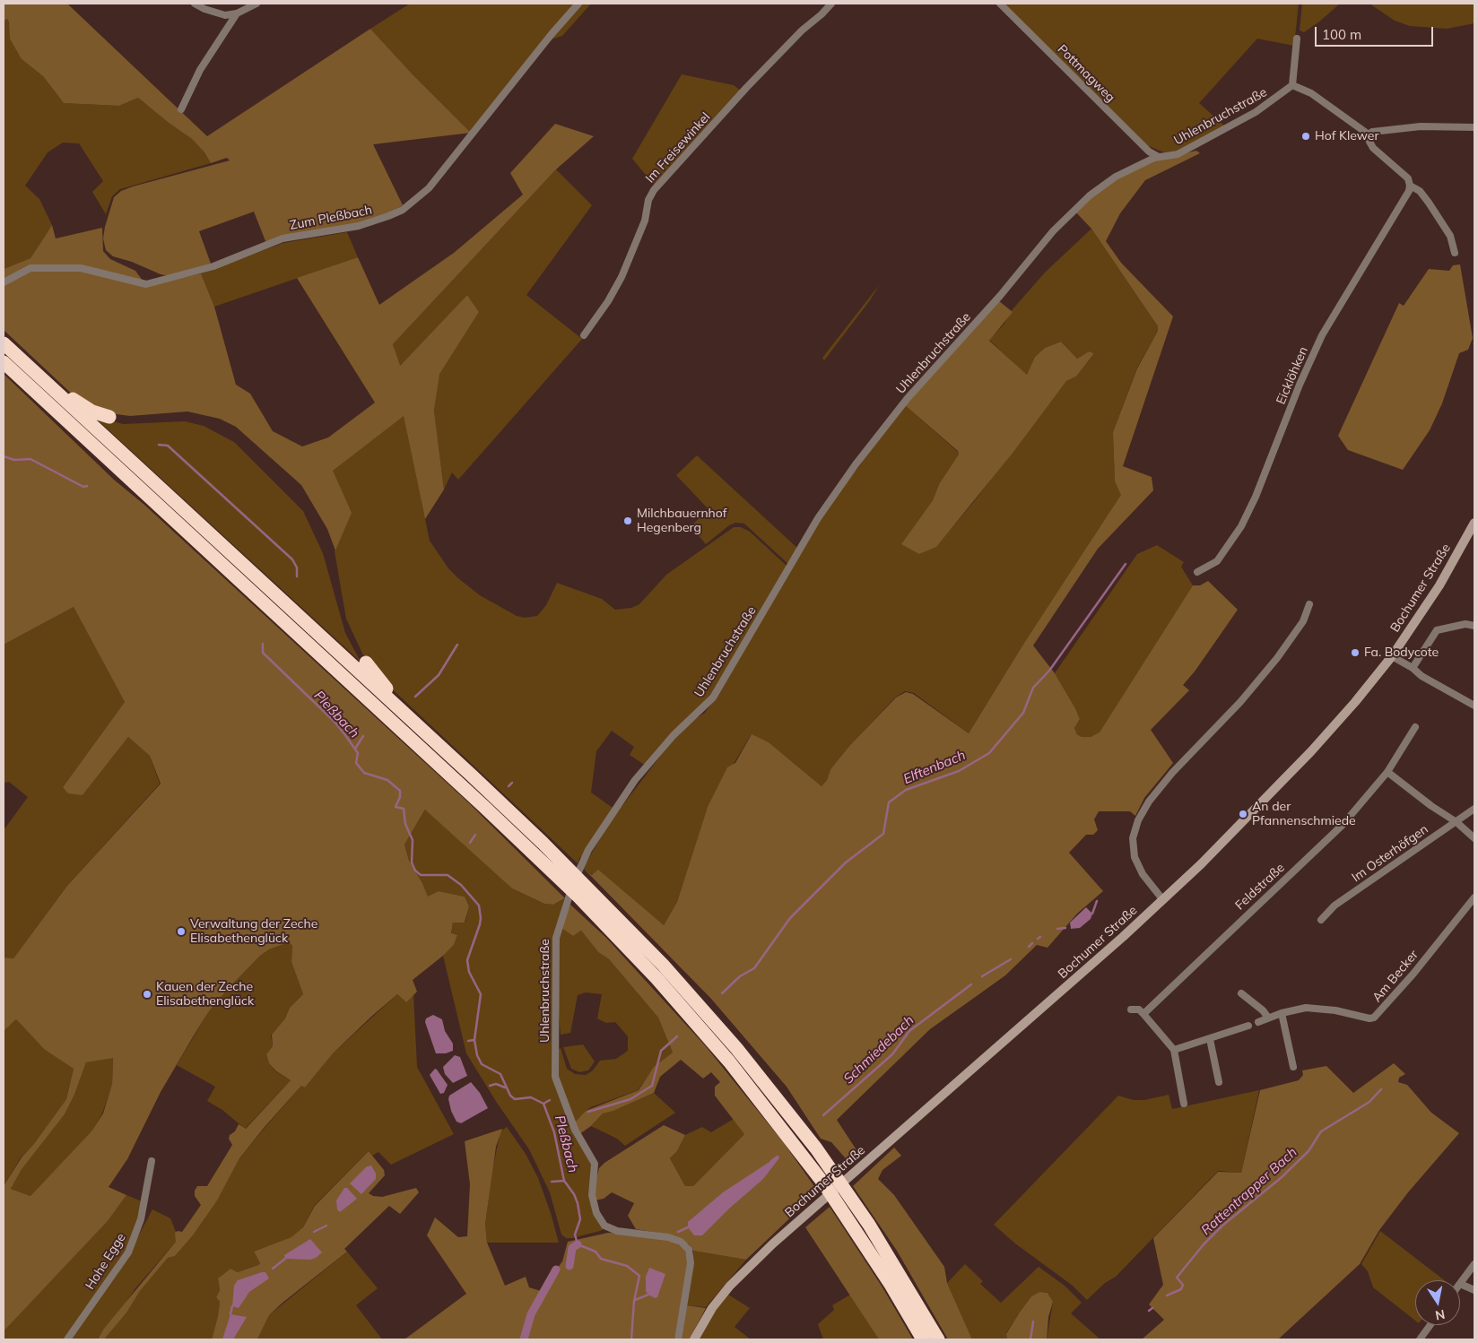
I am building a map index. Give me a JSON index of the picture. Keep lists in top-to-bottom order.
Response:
{
  "streets": {
    "main road": ["Bochumer Straße"],
    "street": [
      "Pottmagweg",
      "Uhlenbruchstraße",
      "Im Freisewinkel",
      "Zum Pleßbach",
      "Eicklöhken",
      "Im Osterhöfgen",
      "Feldstraße",
      "Am Becker",
      "Hohe Egge"
    ]
  },
  "crossings": [
    ["Pottmagweg", "Uhlenbruchstraße"]
  ],
  "water": [
    "Pleßbach",
    "Elftenbach",
    "Schmiedebach",
    "Rattentrapper Bach"
  ],
  "places": [
    "Hof Klewer",
    "Milchbauernhof Hegenberg",
    "Fa. Bodycote",
    "An der Pfannenschmiede",
    "Verwaltung der Zeche Elisabethenglück",
    "Kauen der Zeche Elisabethenglück"
  ],
  "scale_bar": "100 m",
  "north": "bottom"
}
